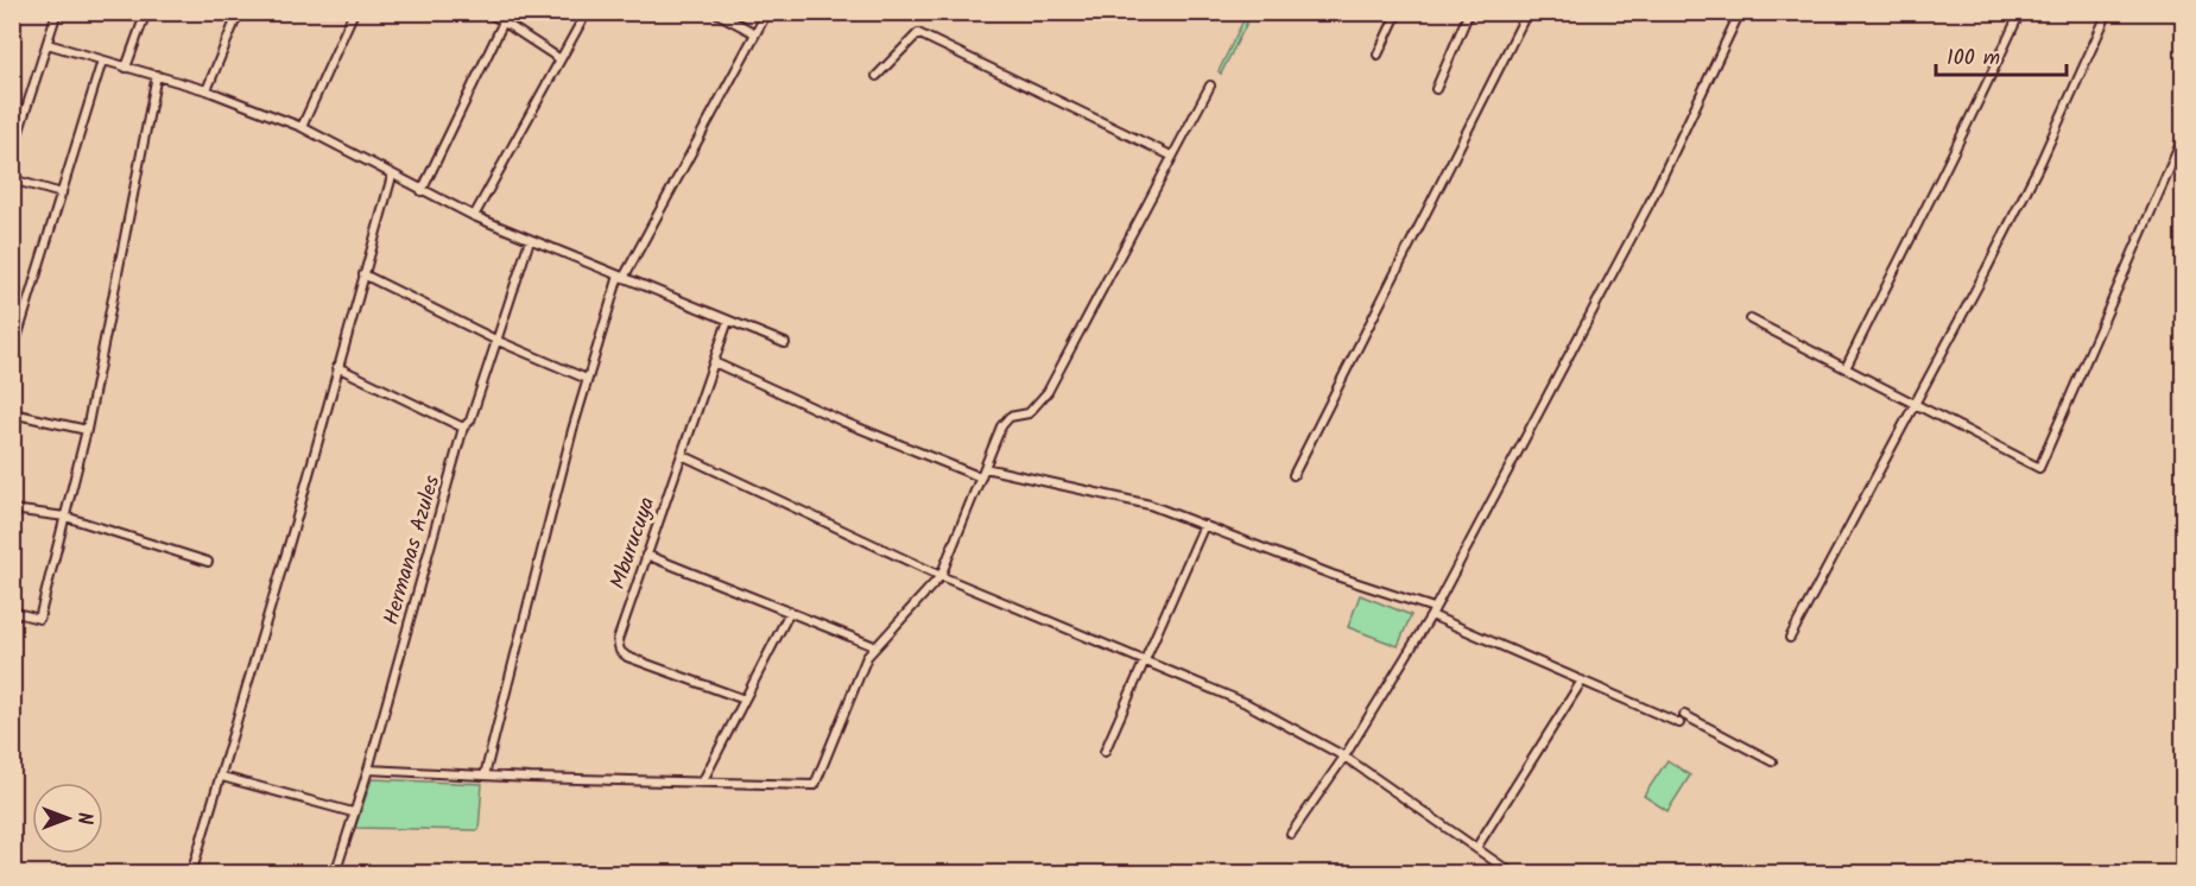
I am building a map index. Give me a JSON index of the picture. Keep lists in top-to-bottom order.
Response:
{
  "streets": {
    "street": ["Mburucuya", "Hermanas Azules"]
  },
  "scale_bar": "100 m",
  "north": "right"
}
